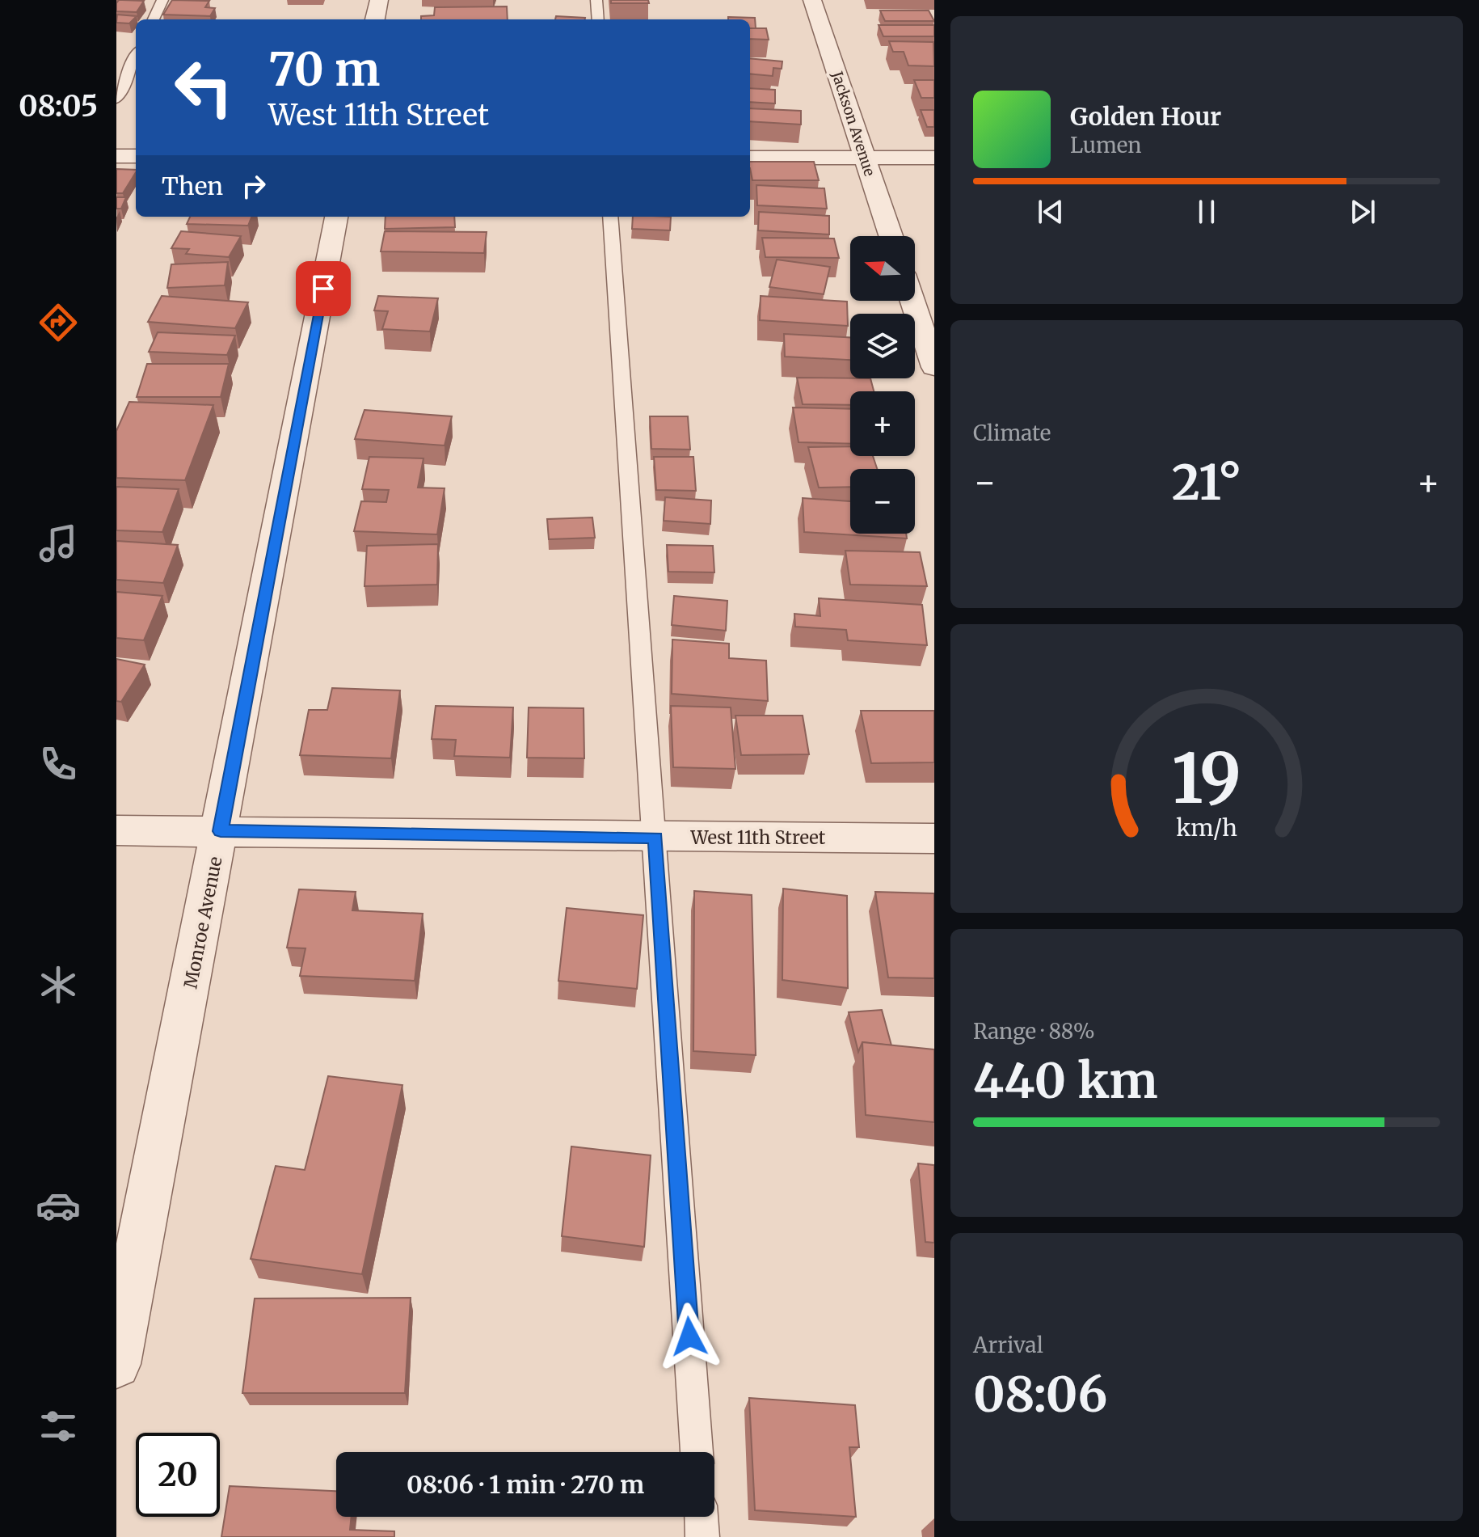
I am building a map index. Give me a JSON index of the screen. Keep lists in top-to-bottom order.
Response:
{
  "streets": {
    "street": ["Jackson Avenue", "West 11th Street", "Monroe Avenue"]
  },
  "crossings": [
    ["West 11th Street", "Monroe Avenue"]
  ],
  "north": "left",
  "page": {
    "tabs": "08:05",
    "turn": ["70 m", "West 11th Street"],
    "song": ["Golden Hour", "Lumen"],
    "then": "Then",
    "map_buttons": ["+", "−"],
    "tile": [
      "Climate",
      ["Range · 88%", "440 km"],
      ["Arrival", "08:06"]
    ],
    "heat": ["−", "21°", "+"],
    "limit": "20",
    "trip": "08:06 · 1 min · 270 m",
    "gauge": ["19", "km/h"]
  }
}
